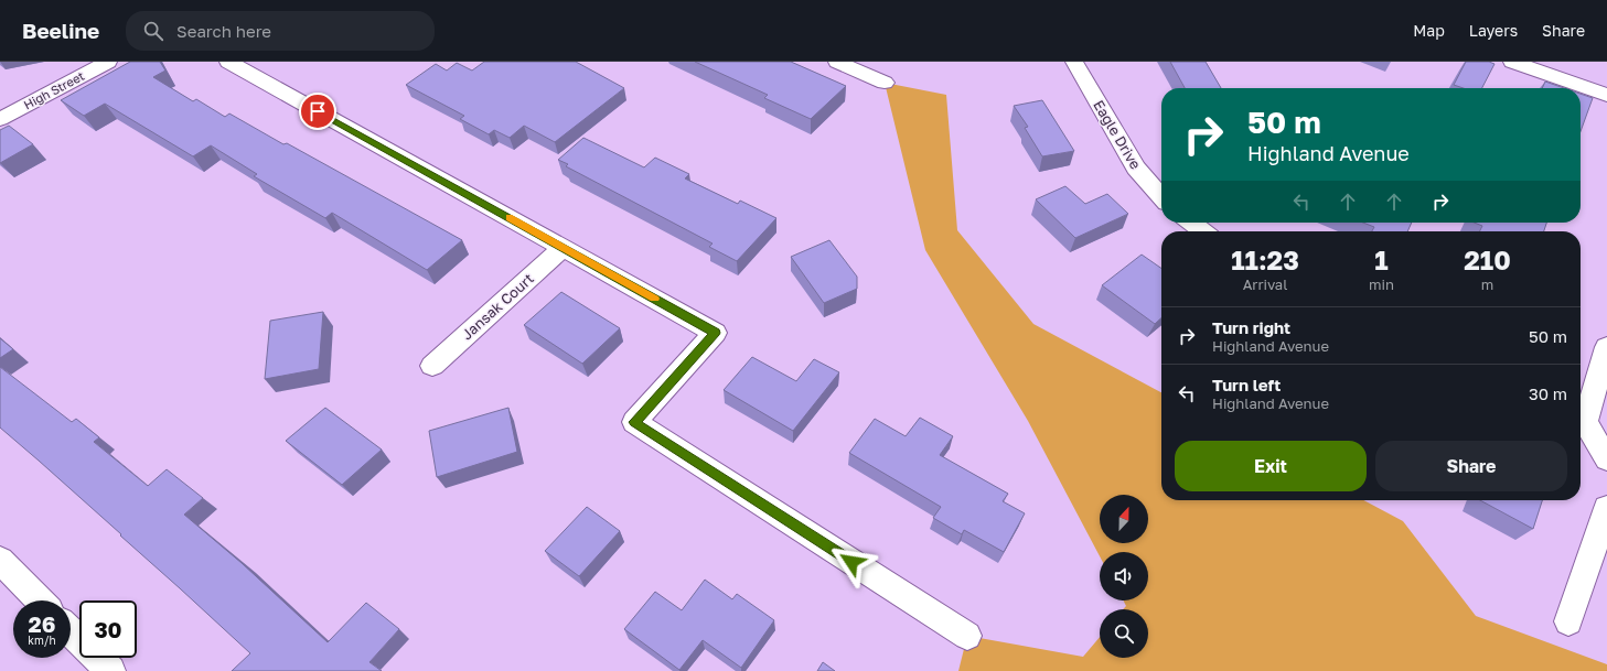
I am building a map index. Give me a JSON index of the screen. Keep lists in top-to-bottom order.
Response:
{
  "streets": {
    "street": ["High Street", "Eagle Drive", "Jansak Court"]
  },
  "north": "top",
  "page": {
    "header": "Beeline",
    "search": "Search here",
    "nav": ["Map", "Layers", "Share"],
    "turn": ["50 m", "Highland Avenue"],
    "eta": [
      "11:23",
      "Arrival",
      "1",
      "min",
      "210",
      "m"
    ],
    "list": [
      {
        "name": "Turn right",
        "note": "Highland Avenue",
        "value": "50 m"
      },
      {
        "name": "Turn left",
        "note": "Highland Avenue",
        "value": "30 m"
      }
    ],
    "buttons": ["Exit", "Share"],
    "speed": "26 km/h",
    "limit": "30"
  }
}
